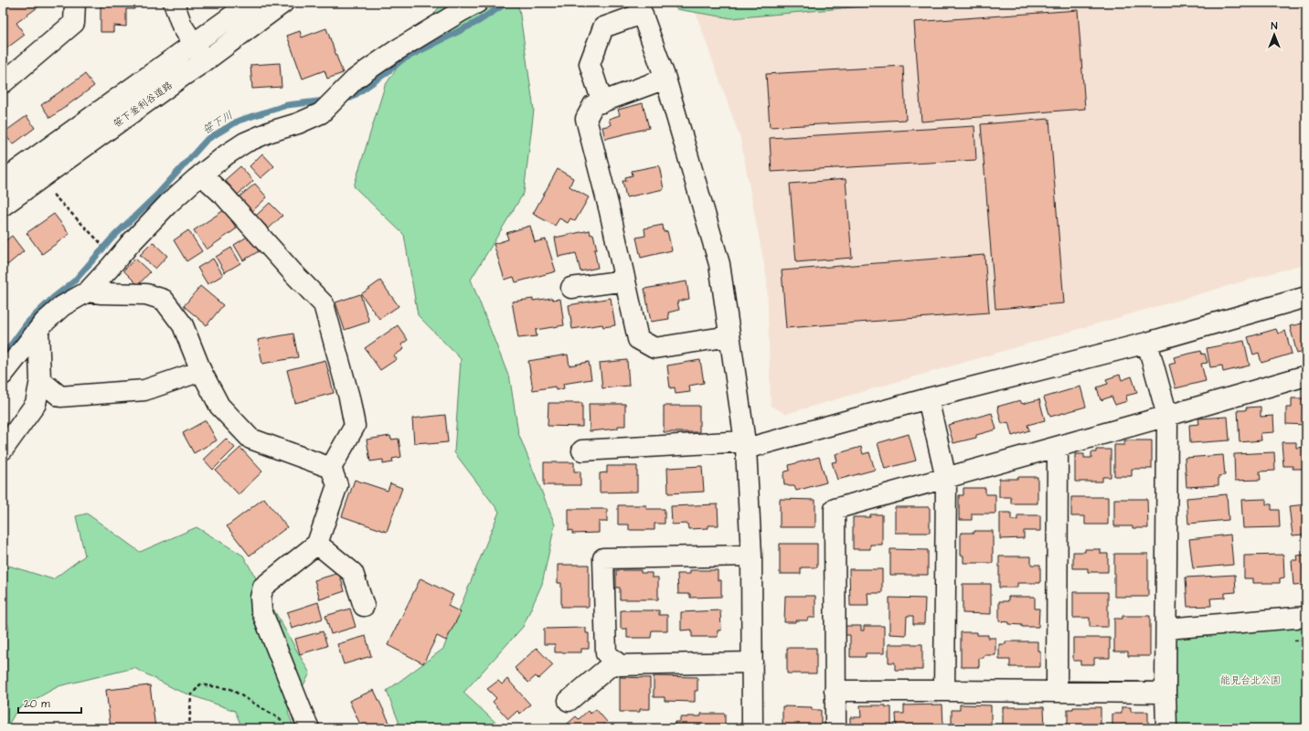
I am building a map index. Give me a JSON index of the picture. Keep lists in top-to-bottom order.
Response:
{
  "streets": {
    "street": ["笹下釜利谷道路"]
  },
  "water": ["笹下川"],
  "parks": ["能見台北公園"],
  "scale_bar": "20 m",
  "north": "top"
}
